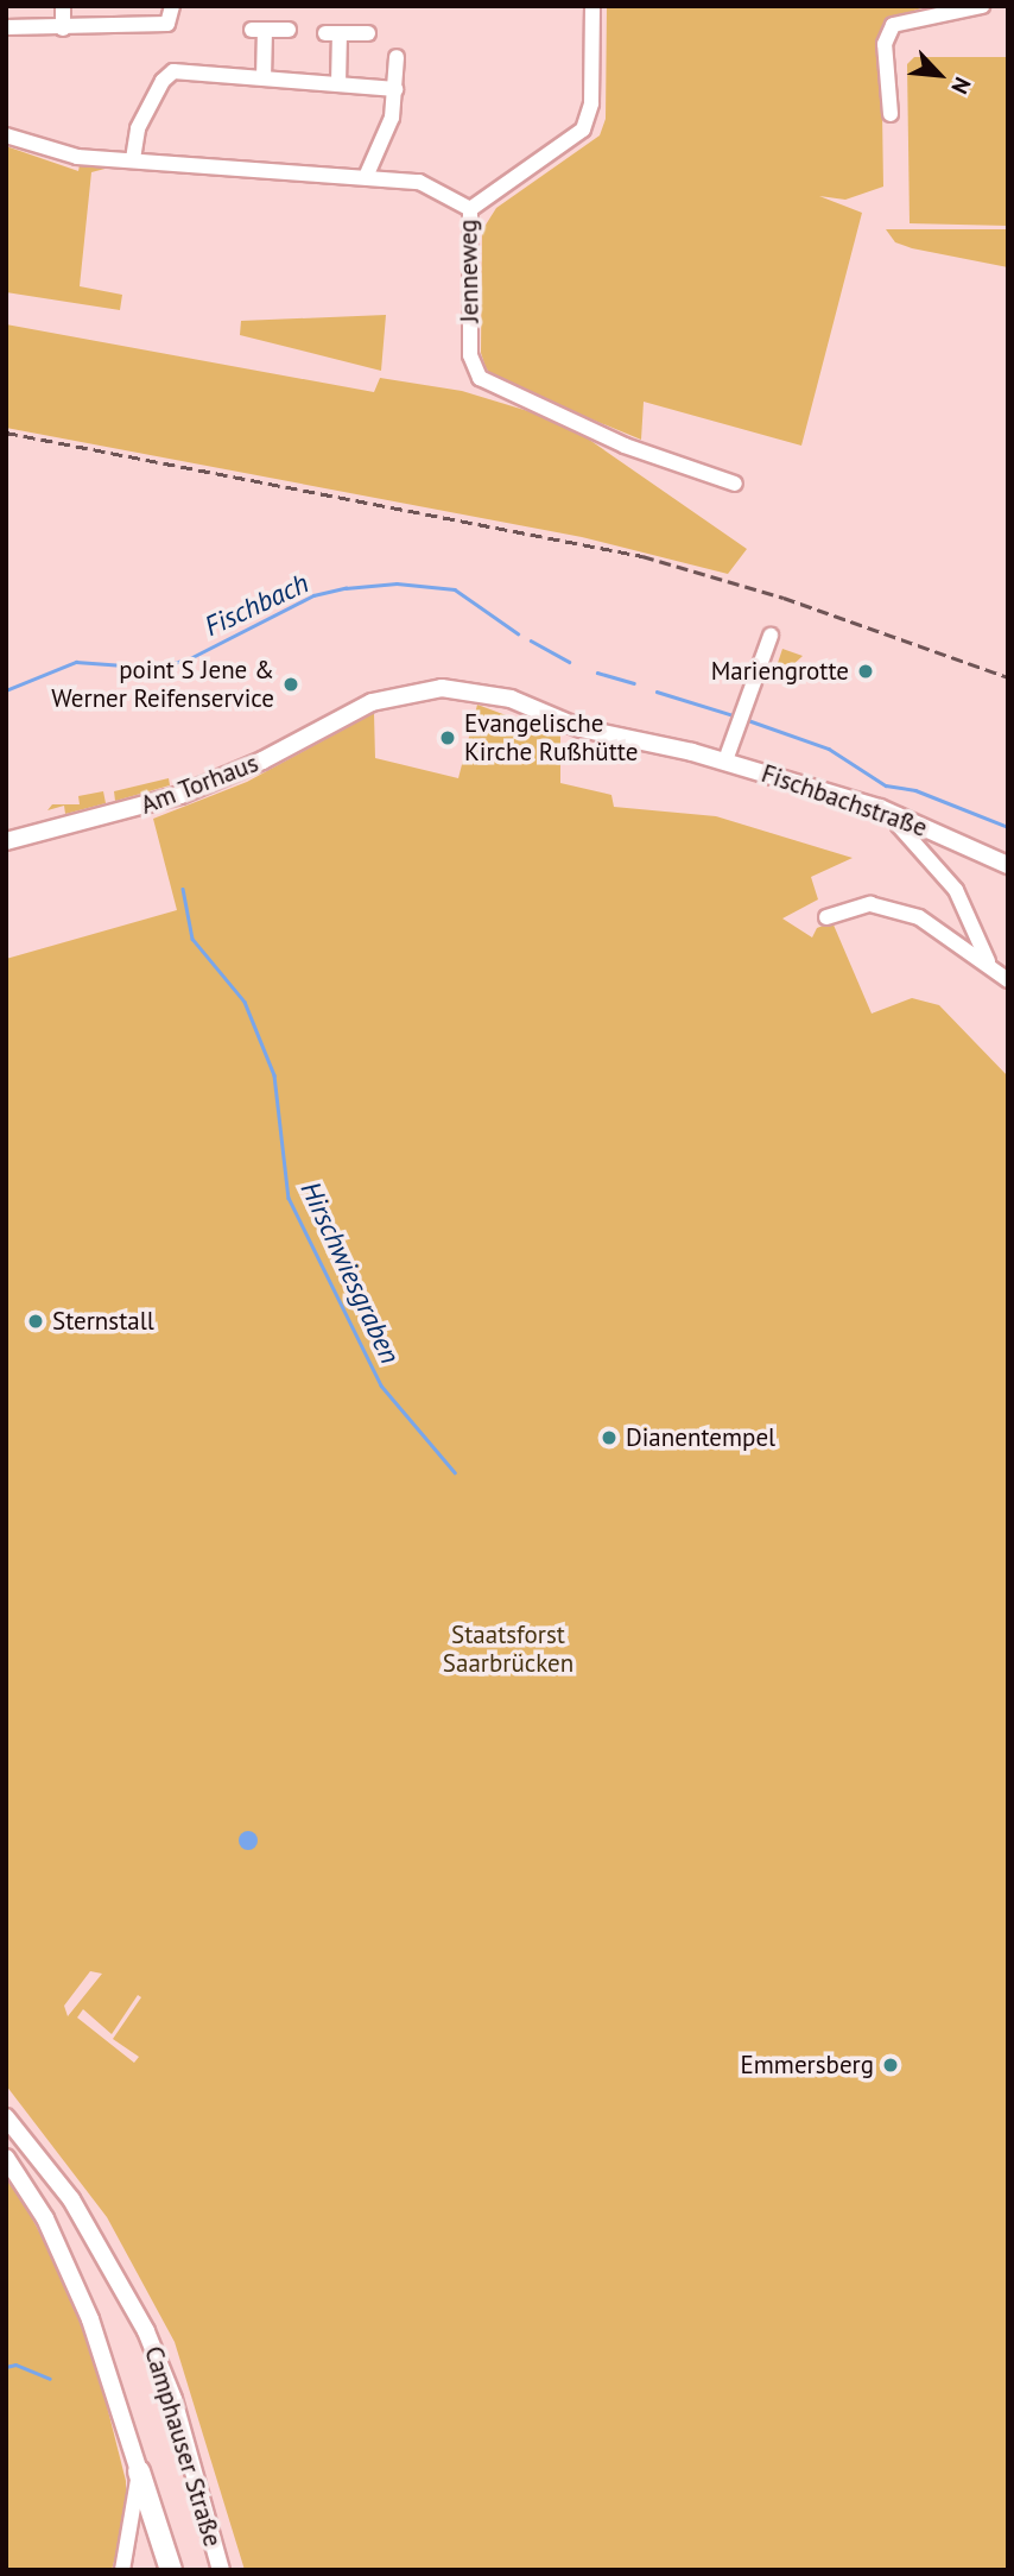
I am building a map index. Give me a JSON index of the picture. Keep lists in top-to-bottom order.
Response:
{
  "streets": {
    "main road": ["Am Torhaus", "Fischbachstraße", "Camphauser Straße"],
    "street": ["Jenneweg"]
  },
  "crossings": [
    ["Am Torhaus", "Fischbachstraße"]
  ],
  "water": ["Fischbach", "Hirschwiesgraben"],
  "parks": ["Staatsforst Saarbrücken"],
  "places": [
    "Mariengrotte",
    "point S Jene & Werner Reifenservice",
    "Evangelische Kirche Rußhütte",
    "Sternstall",
    "Dianentempel",
    "Emmersberg"
  ],
  "north": "bottom right"
}
